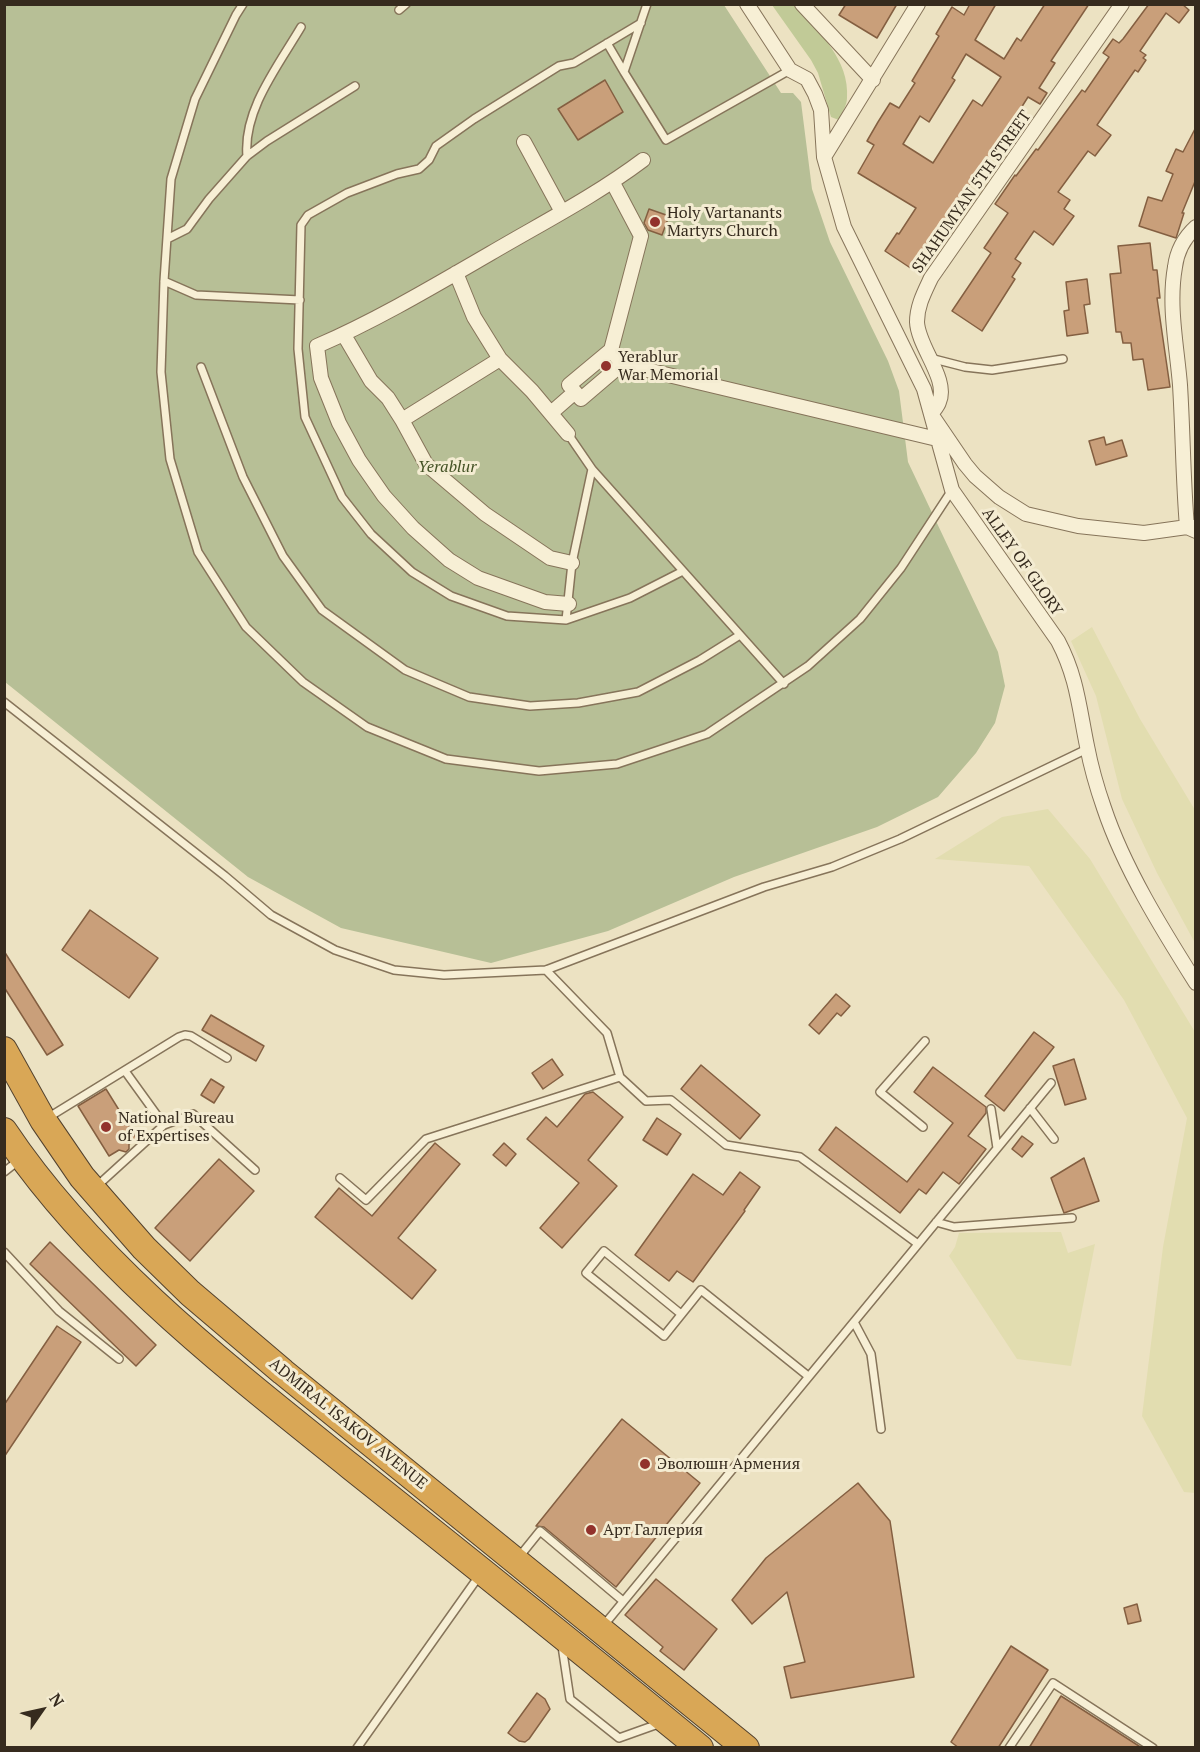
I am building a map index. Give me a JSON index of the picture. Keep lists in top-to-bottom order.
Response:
{
  "streets": {
    "highway": ["ADMIRAL ISAKOV AVENUE"],
    "street": ["SHAHUMYAN 5TH STREET", "ALLEY OF GLORY"]
  },
  "crossings": [
    ["SHAHUMYAN 5TH STREET", "ALLEY OF GLORY"]
  ],
  "parks": ["Yerablur"],
  "places": [
    "Holy Vartanants Martyrs Church",
    "Yerablur War Memorial",
    "National Bureau of Expertises",
    "Эволюшн Армения",
    "Арт Галлерия"
  ],
  "north": "top right"
}
